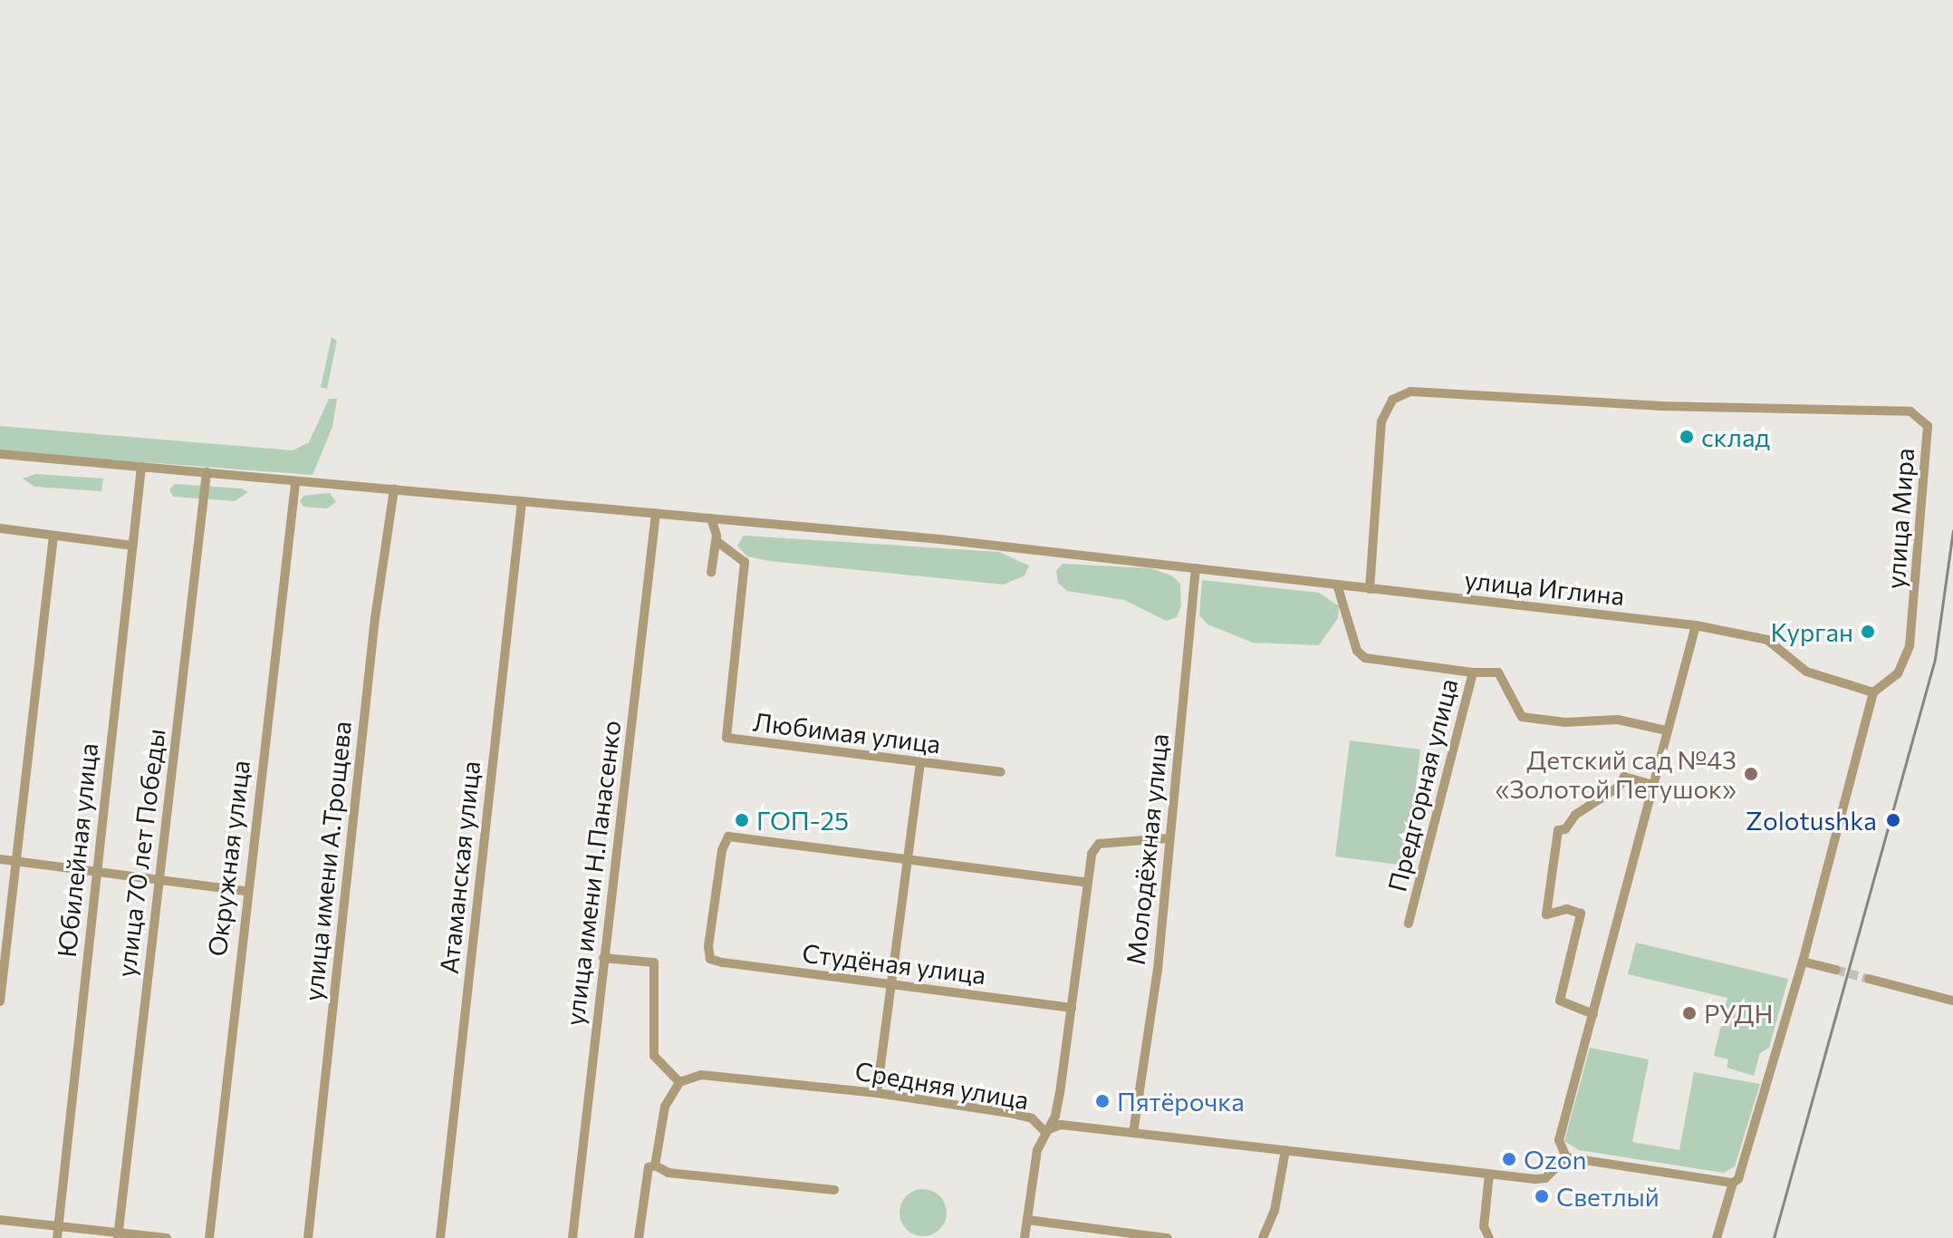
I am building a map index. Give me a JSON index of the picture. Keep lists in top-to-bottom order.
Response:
{
  "streets": {
    "street": [
      "улица Мира",
      "улица Иглина",
      "Любимая улица",
      "Предгорная улица",
      "Молодёжная улица",
      "Юбилейная улица",
      "улица 70 лет Победы",
      "Окружная улица",
      "улица имени А.Трощева",
      "Атаманская улица",
      "улица имени Н.Панасенко",
      "Студёная улица",
      "Средняя улица"
    ]
  },
  "crossings": [
    ["улица Мира", "улица Иглина"],
    ["улица Иглина", "Предгорная улица"],
    ["улица Иглина", "Молодёжная улица"],
    ["улица Иглина", "Юбилейная улица"],
    ["улица Иглина", "улица 70 лет Победы"],
    ["улица Иглина", "Окружная улица"],
    ["улица Иглина", "улица имени А.Трощева"],
    ["улица Иглина", "Атаманская улица"],
    ["улица Иглина", "улица имени Н.Панасенко"],
    ["Молодёжная улица", "Средняя улица"]
  ],
  "places": [
    "склад",
    "Курган",
    "Детский сад №43 «Золотой Петушок»",
    "ГОП-25",
    "Zolotushka",
    "РУДН",
    "Пятёрочка",
    "Ozon",
    "Светлый"
  ]
}
